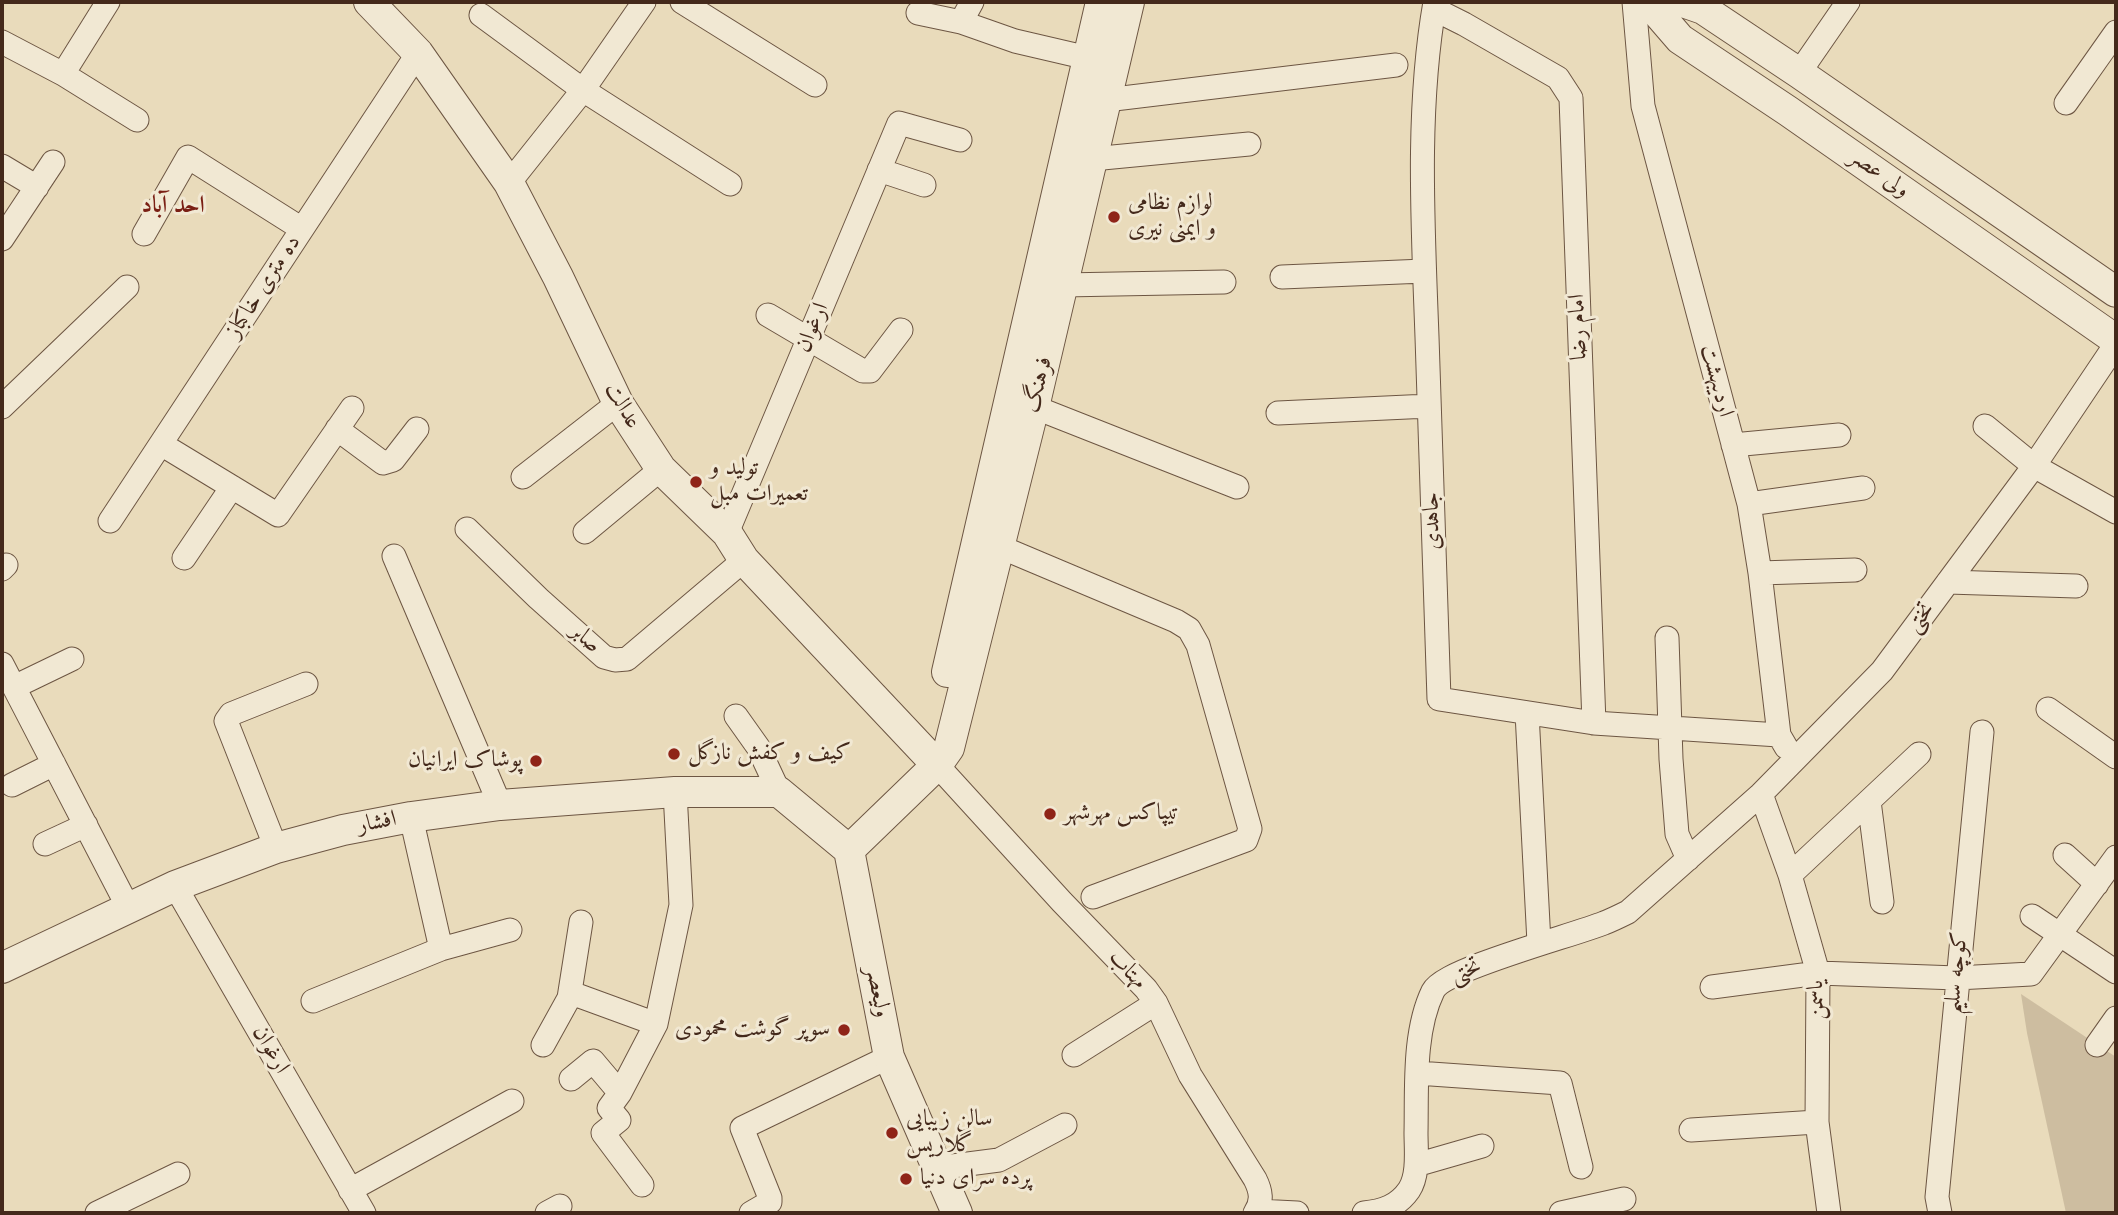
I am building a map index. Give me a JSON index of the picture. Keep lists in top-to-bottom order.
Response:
{
  "streets": {
    "street": [
      "ولی عصر",
      "ده متری خاکباز",
      "امام رضا",
      "ارغوان",
      "اردیبهشت",
      "فرهنگ",
      "عدالت",
      "جاهدی",
      "تختی",
      "صابر",
      "افشار",
      "مهتاب",
      "کوچه سلیم",
      "ولیعصر",
      "یاسمن"
    ]
  },
  "crossings": [
    ["ولی عصر", "تختی"],
    ["ده متری خاکباز", "عدالت"],
    ["امام رضا", "جاهدی"],
    ["ارغوان", "عدالت"],
    ["ارغوان", "افشار"],
    ["اردیبهشت", "جاهدی"],
    ["اردیبهشت", "تختی"],
    ["فرهنگ", "عدالت"],
    ["فرهنگ", "مهتاب"],
    ["فرهنگ", "ولیعصر"],
    ["عدالت", "صابر"],
    ["عدالت", "مهتاب"],
    ["تختی", "یاسمن"]
  ],
  "districts": ["احد آباد"],
  "places": [
    "لوازم نظامی و ایمنی نیری",
    "تولید و تعمیرات مبل",
    "کیف و کفش نازگل",
    "پوشاک ایرانیان",
    "تیپاکس مهرشهر",
    "سوپر گوشت محمودی",
    "سالن زیبایی گلاریس",
    "پرده سرای دنیا"
  ]
}
